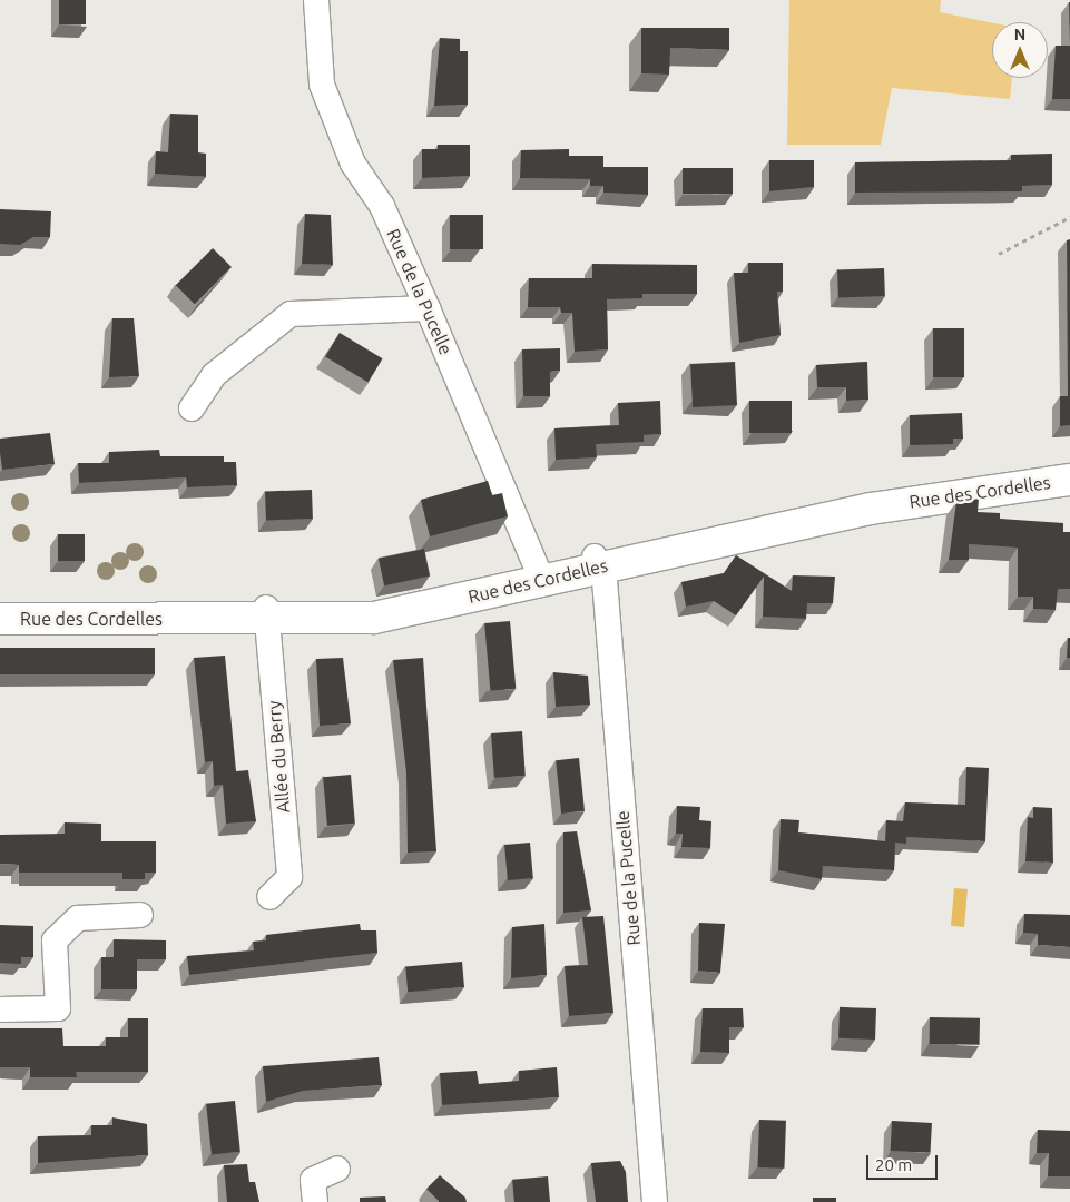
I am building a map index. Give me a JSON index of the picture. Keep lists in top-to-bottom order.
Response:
{
  "streets": {
    "street": ["Rue de la Pucelle", "Rue des Cordelles", "Allée du Berry"]
  },
  "crossings": [
    ["Rue de la Pucelle", "Rue des Cordelles"],
    ["Rue des Cordelles", "Allée du Berry"]
  ],
  "scale_bar": "20 m",
  "north": "top"
}
